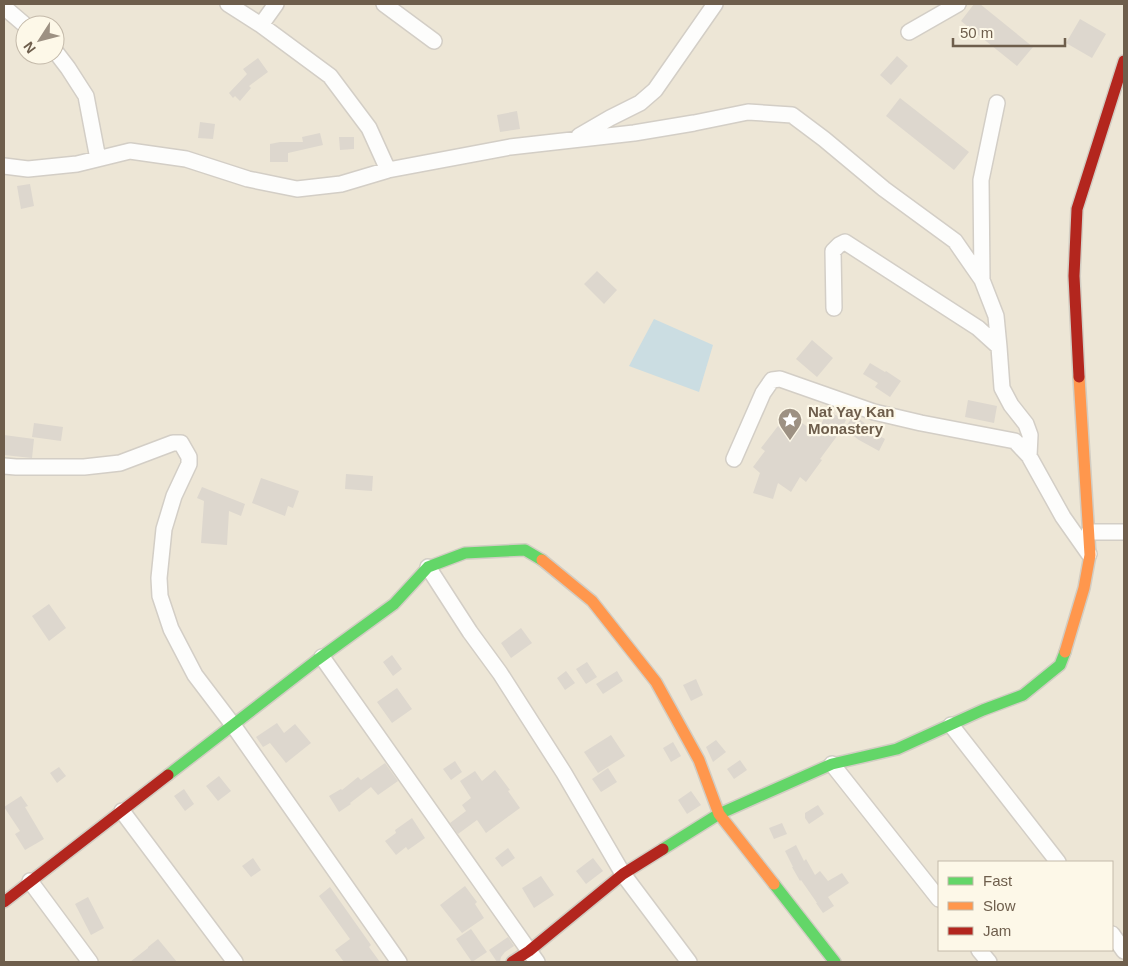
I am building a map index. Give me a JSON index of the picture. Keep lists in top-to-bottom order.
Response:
{
  "places": {
    "place": ["Nat Yay Kan Monastery"]
  },
  "legend": ["Fast", "Slow", "Jam"],
  "scale_bar": "50 m",
  "north": "bottom left"
}
